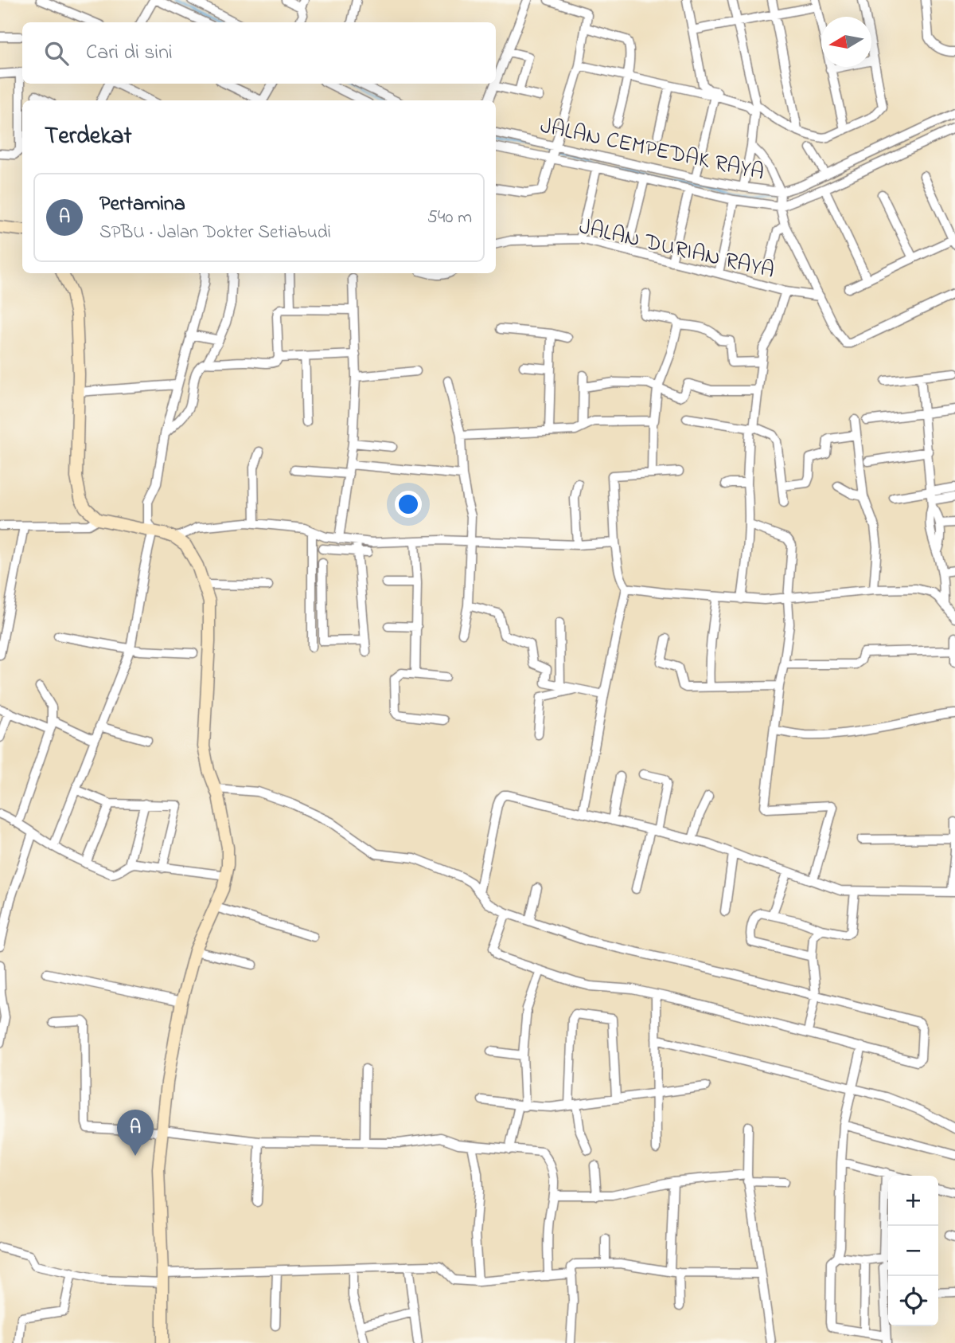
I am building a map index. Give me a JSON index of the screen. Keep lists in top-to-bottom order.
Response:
{
  "streets": {
    "street": ["JALAN CEMPEDAK RAYA", "JALAN DURIAN RAYA"]
  },
  "north": "left",
  "page": {
    "search": "Cari di sini",
    "heading": "Terdekat",
    "list": [
      {
        "mark": "A",
        "name": "Pertamina",
        "note": "SPBU · Jalan Dokter Setiabudi",
        "value": "540 m"
      }
    ],
    "pins": "A",
    "map_buttons": ["+", "−"]
  }
}
